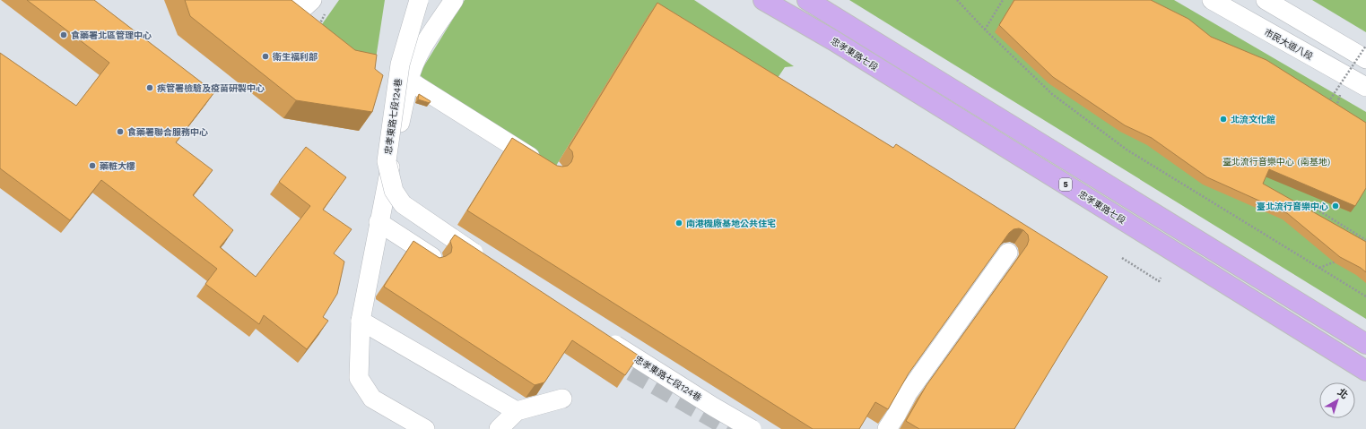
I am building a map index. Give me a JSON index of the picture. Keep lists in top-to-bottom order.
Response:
{
  "streets": {
    "main road": ["忠孝東路七段", "5"],
    "street": ["市民大道八段", "忠孝東路七段124巷"]
  },
  "parks": ["臺北流行音樂中心 (南基地)"],
  "places": [
    "食藥署北區管理中心",
    "衛生福利部",
    "疾管署檢驗及疫苗研製中心",
    "北流文化館",
    "食藥署聯合服務中心",
    "藥粧大樓",
    "臺北流行音樂中心",
    "南港機廠基地公共住宅"
  ],
  "north": "top right"
}
